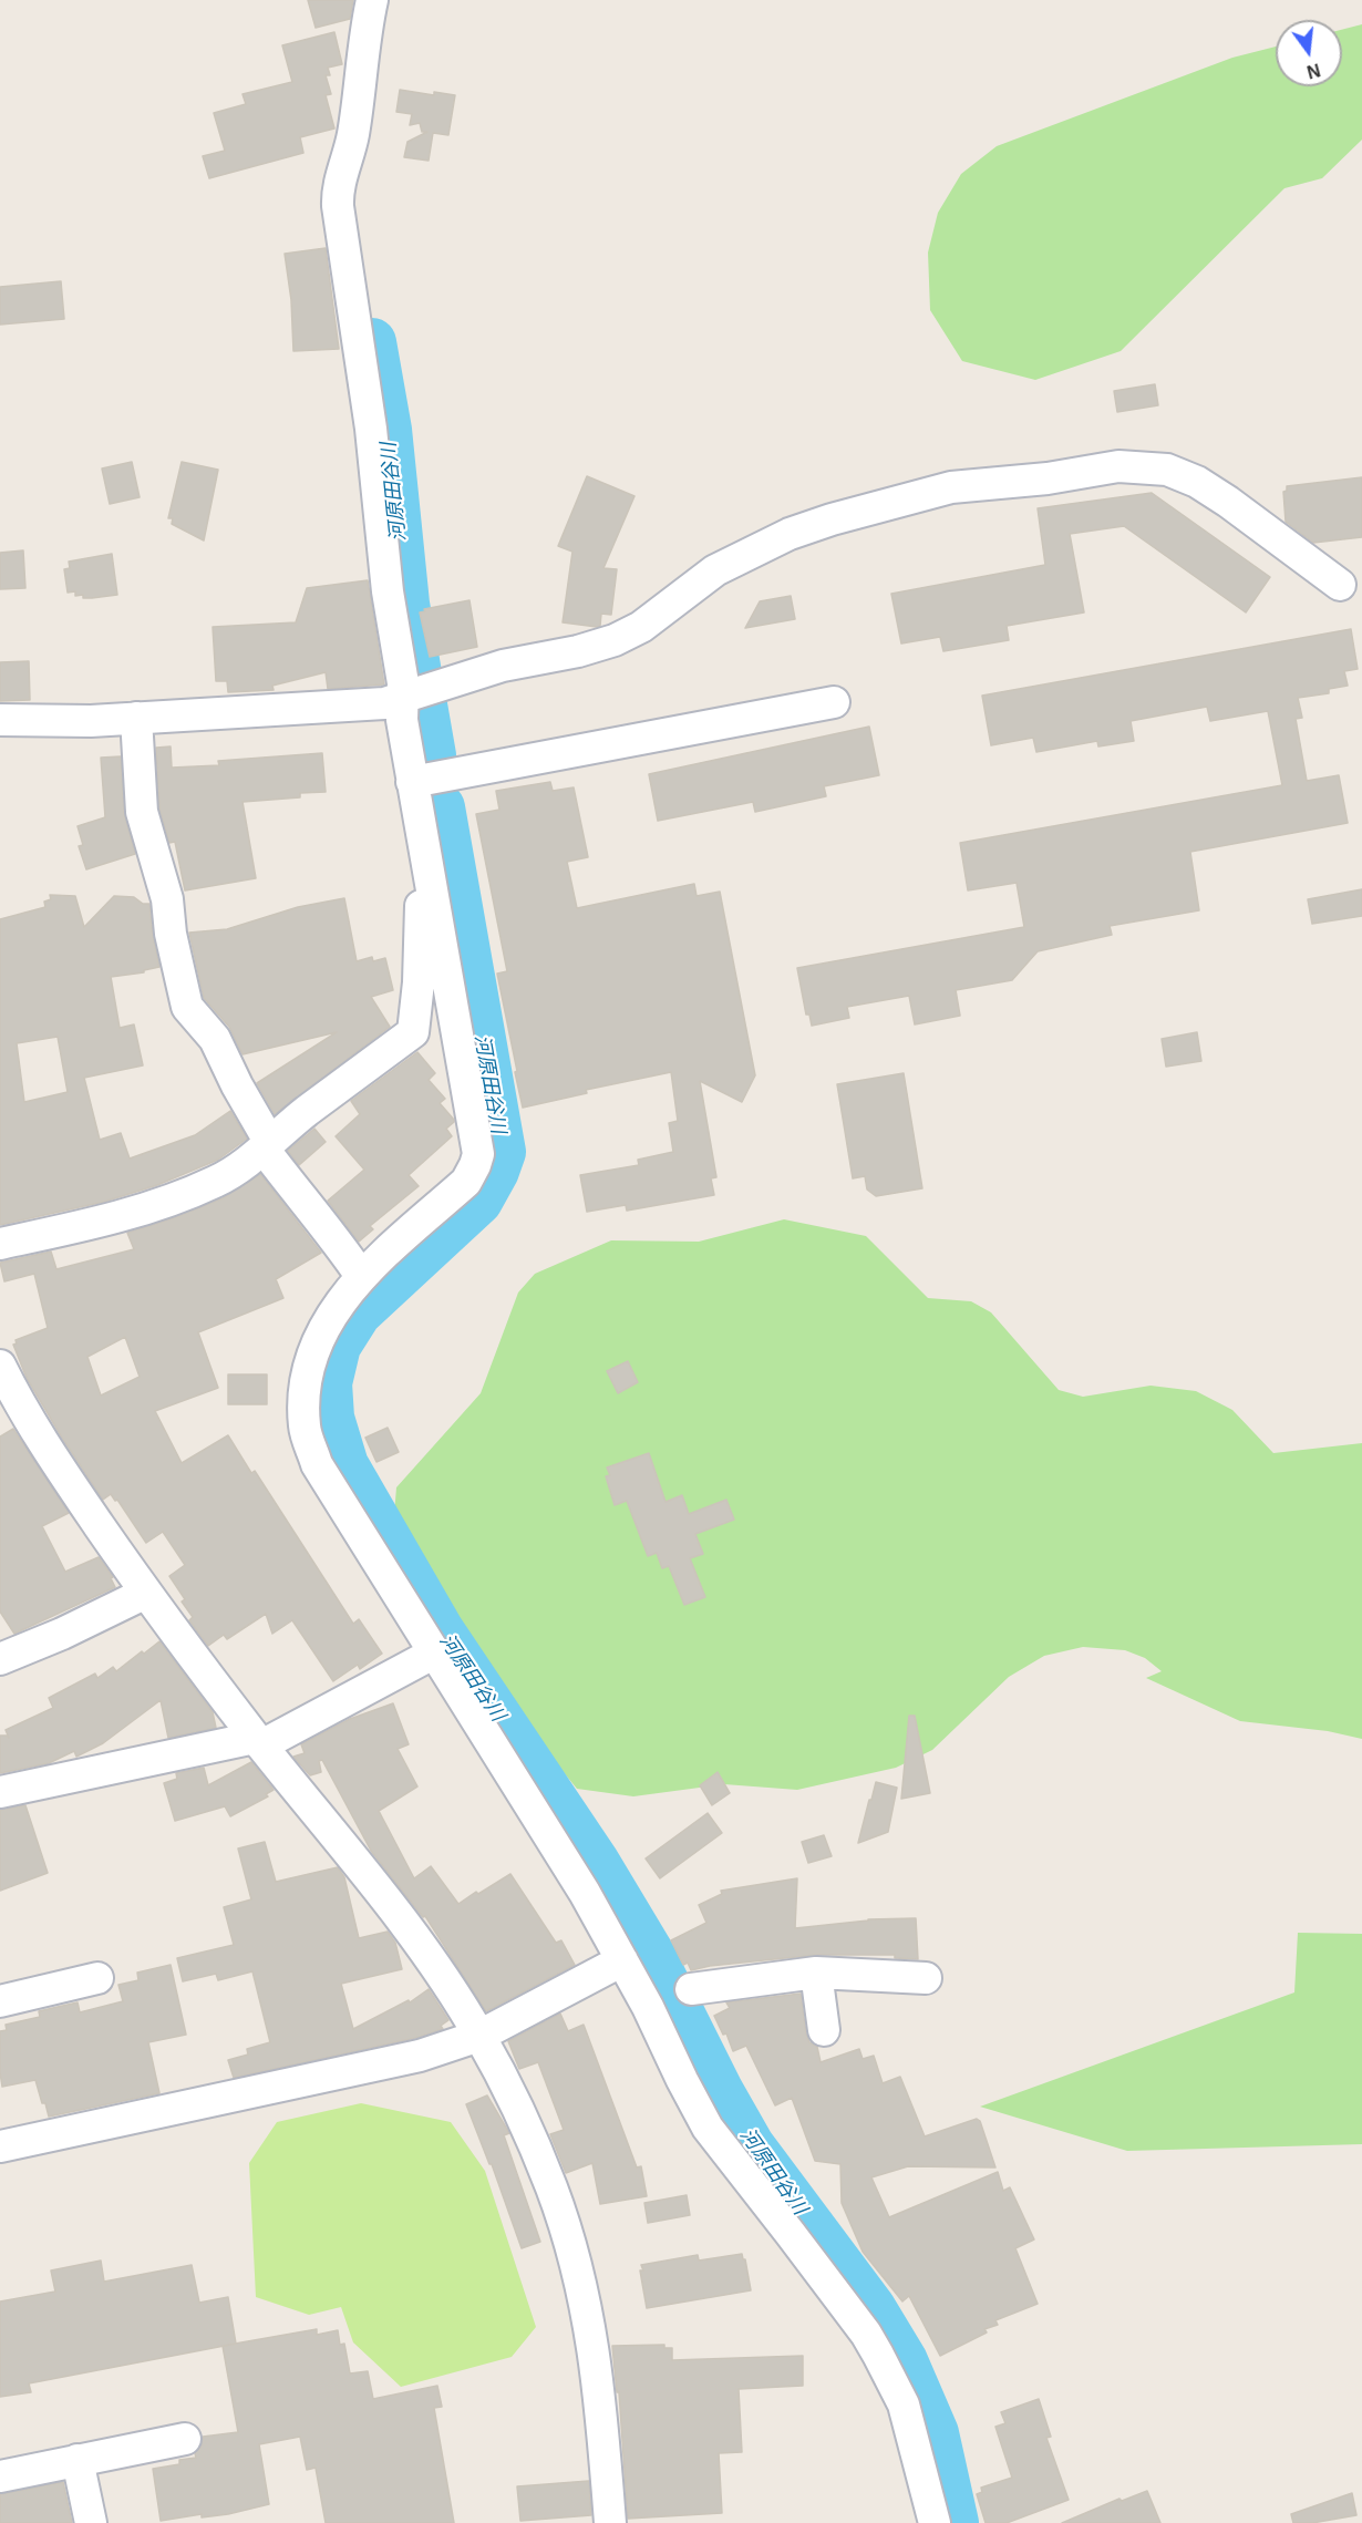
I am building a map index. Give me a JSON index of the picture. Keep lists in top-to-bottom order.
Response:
{
  "water": ["河原田谷川"],
  "north": "bottom"
}
